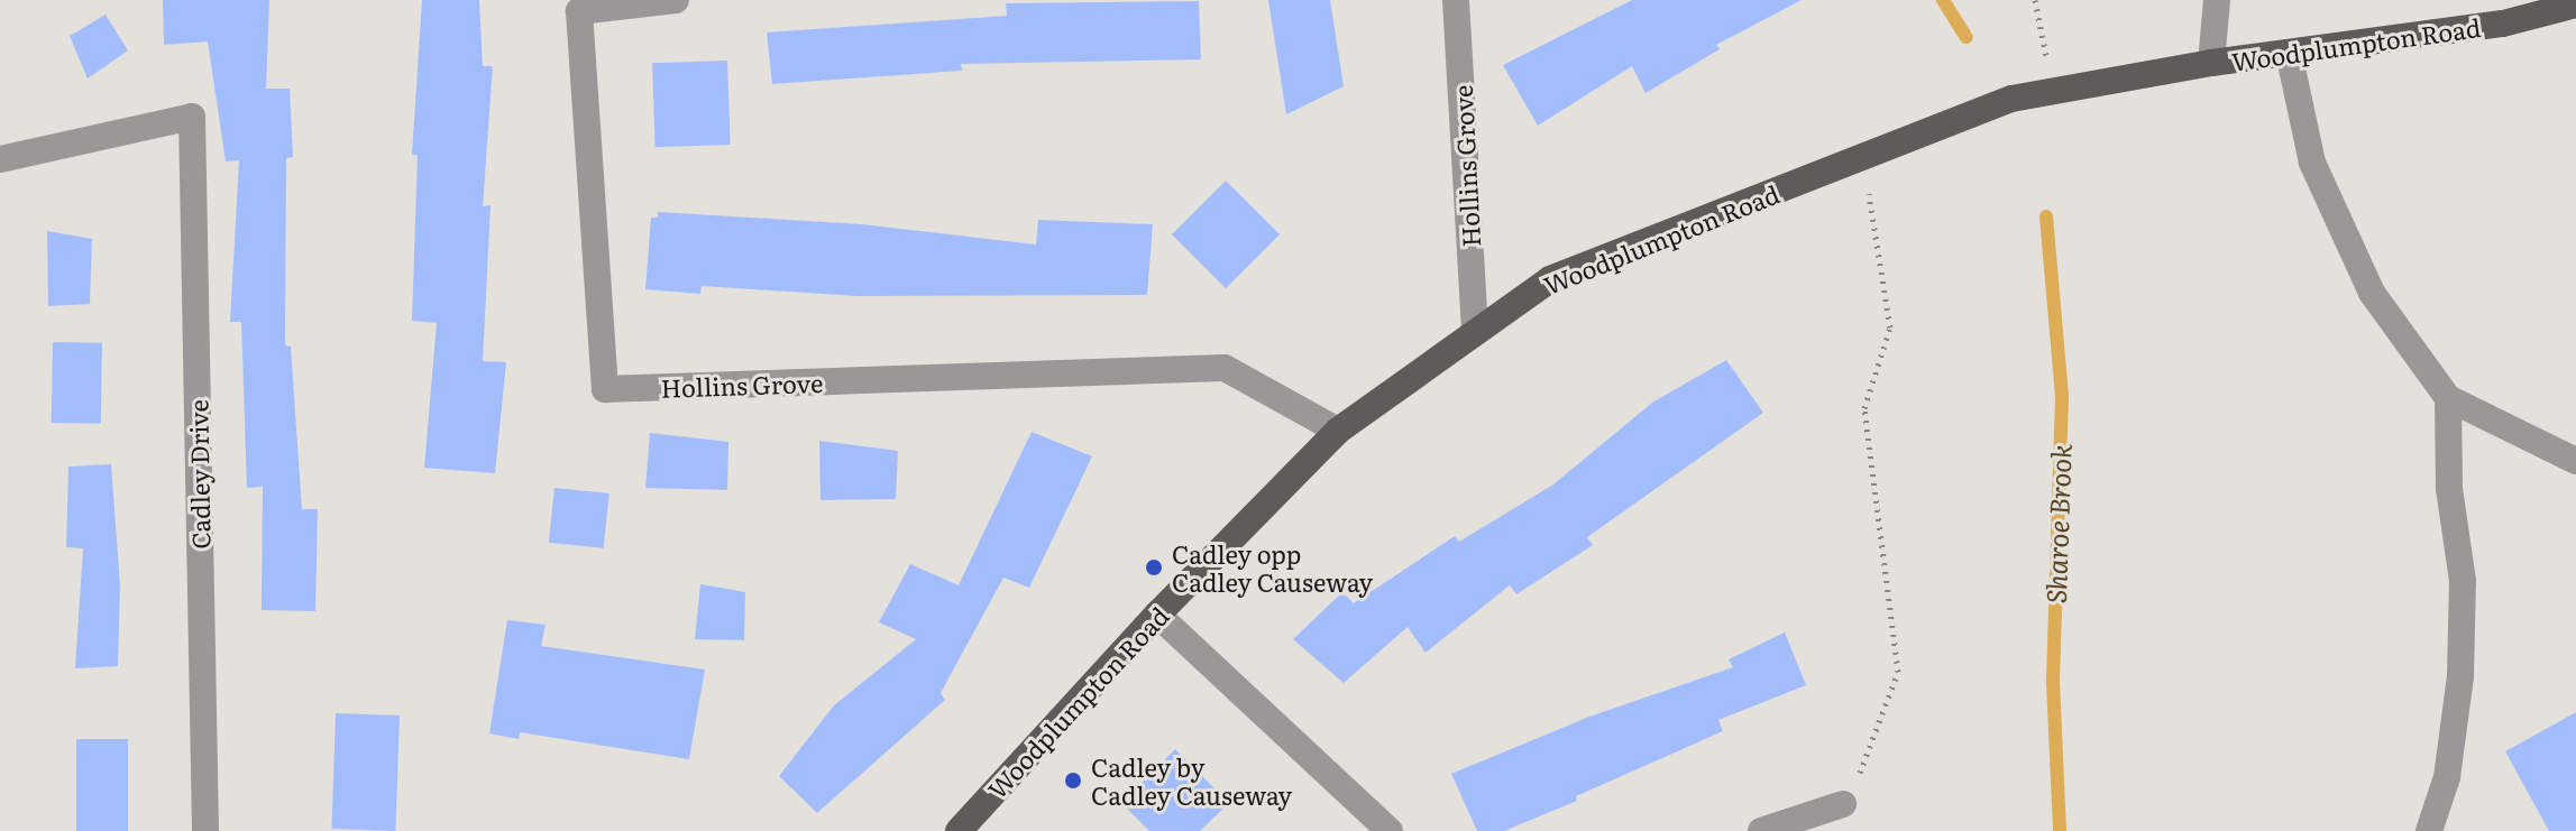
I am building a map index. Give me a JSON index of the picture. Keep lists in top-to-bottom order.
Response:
{
  "streets": {
    "main road": ["Woodplumpton Road"],
    "street": ["Hollins Grove", "Cadley Drive"]
  },
  "crossings": [
    ["Woodplumpton Road", "Hollins Grove"]
  ],
  "water": ["Sharoe Brook"],
  "places": ["Cadley opp Cadley Causeway", "Cadley by Cadley Causeway"]
}
